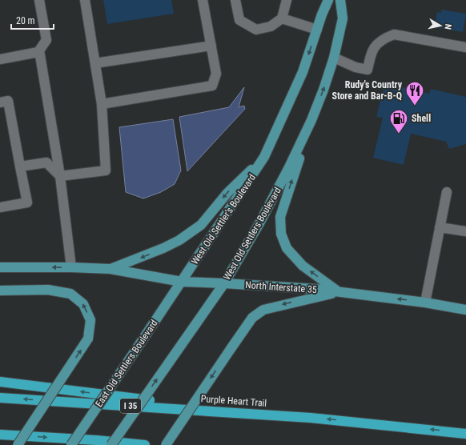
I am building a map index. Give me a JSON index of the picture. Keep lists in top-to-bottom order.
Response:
{
  "streets": {
    "highway": ["Purple Heart Trail", "I 35"],
    "main road": [
      "West Old Settler's Boulevard",
      "West Old Settlers Boulevard",
      "North Interstate 35",
      "East Old Settlers Boulevard"
    ]
  },
  "crossings": [
    ["West Old Settler's Boulevard", "North Interstate 35"],
    ["West Old Settler's Boulevard", "East Old Settlers Boulevard"],
    ["West Old Settlers Boulevard", "North Interstate 35"],
    ["North Interstate 35", "East Old Settlers Boulevard"]
  ],
  "places": {
    "restaurant": ["Rudy's Country Store and Bar-B-Q"],
    "fuel station": ["Shell"]
  },
  "scale_bar": "20 m",
  "north": "right"
}
